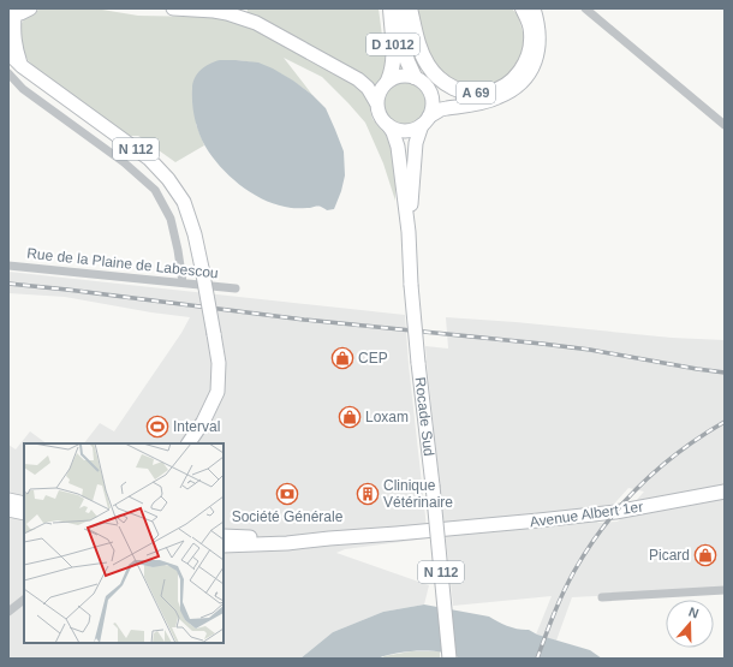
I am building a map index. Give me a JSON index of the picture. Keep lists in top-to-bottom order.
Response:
{
  "streets": {
    "highway": ["D 1012", "A 69"],
    "main road": ["N 112", "Rocade Sud", "Avenue Albert 1er"],
    "street": ["Rue de la Plaine de Labescou"]
  },
  "crossings": [
    ["D 1012", "A 69"],
    ["D 1012", "Rocade Sud"],
    ["A 69", "Rocade Sud"]
  ],
  "places": {
    "shop": ["CEP", "Loxam", "Picard"],
    "sports": ["Interval"],
    "bank": ["Société Générale"],
    "building": ["Clinique Vétérinaire"]
  },
  "north": "top"
}
